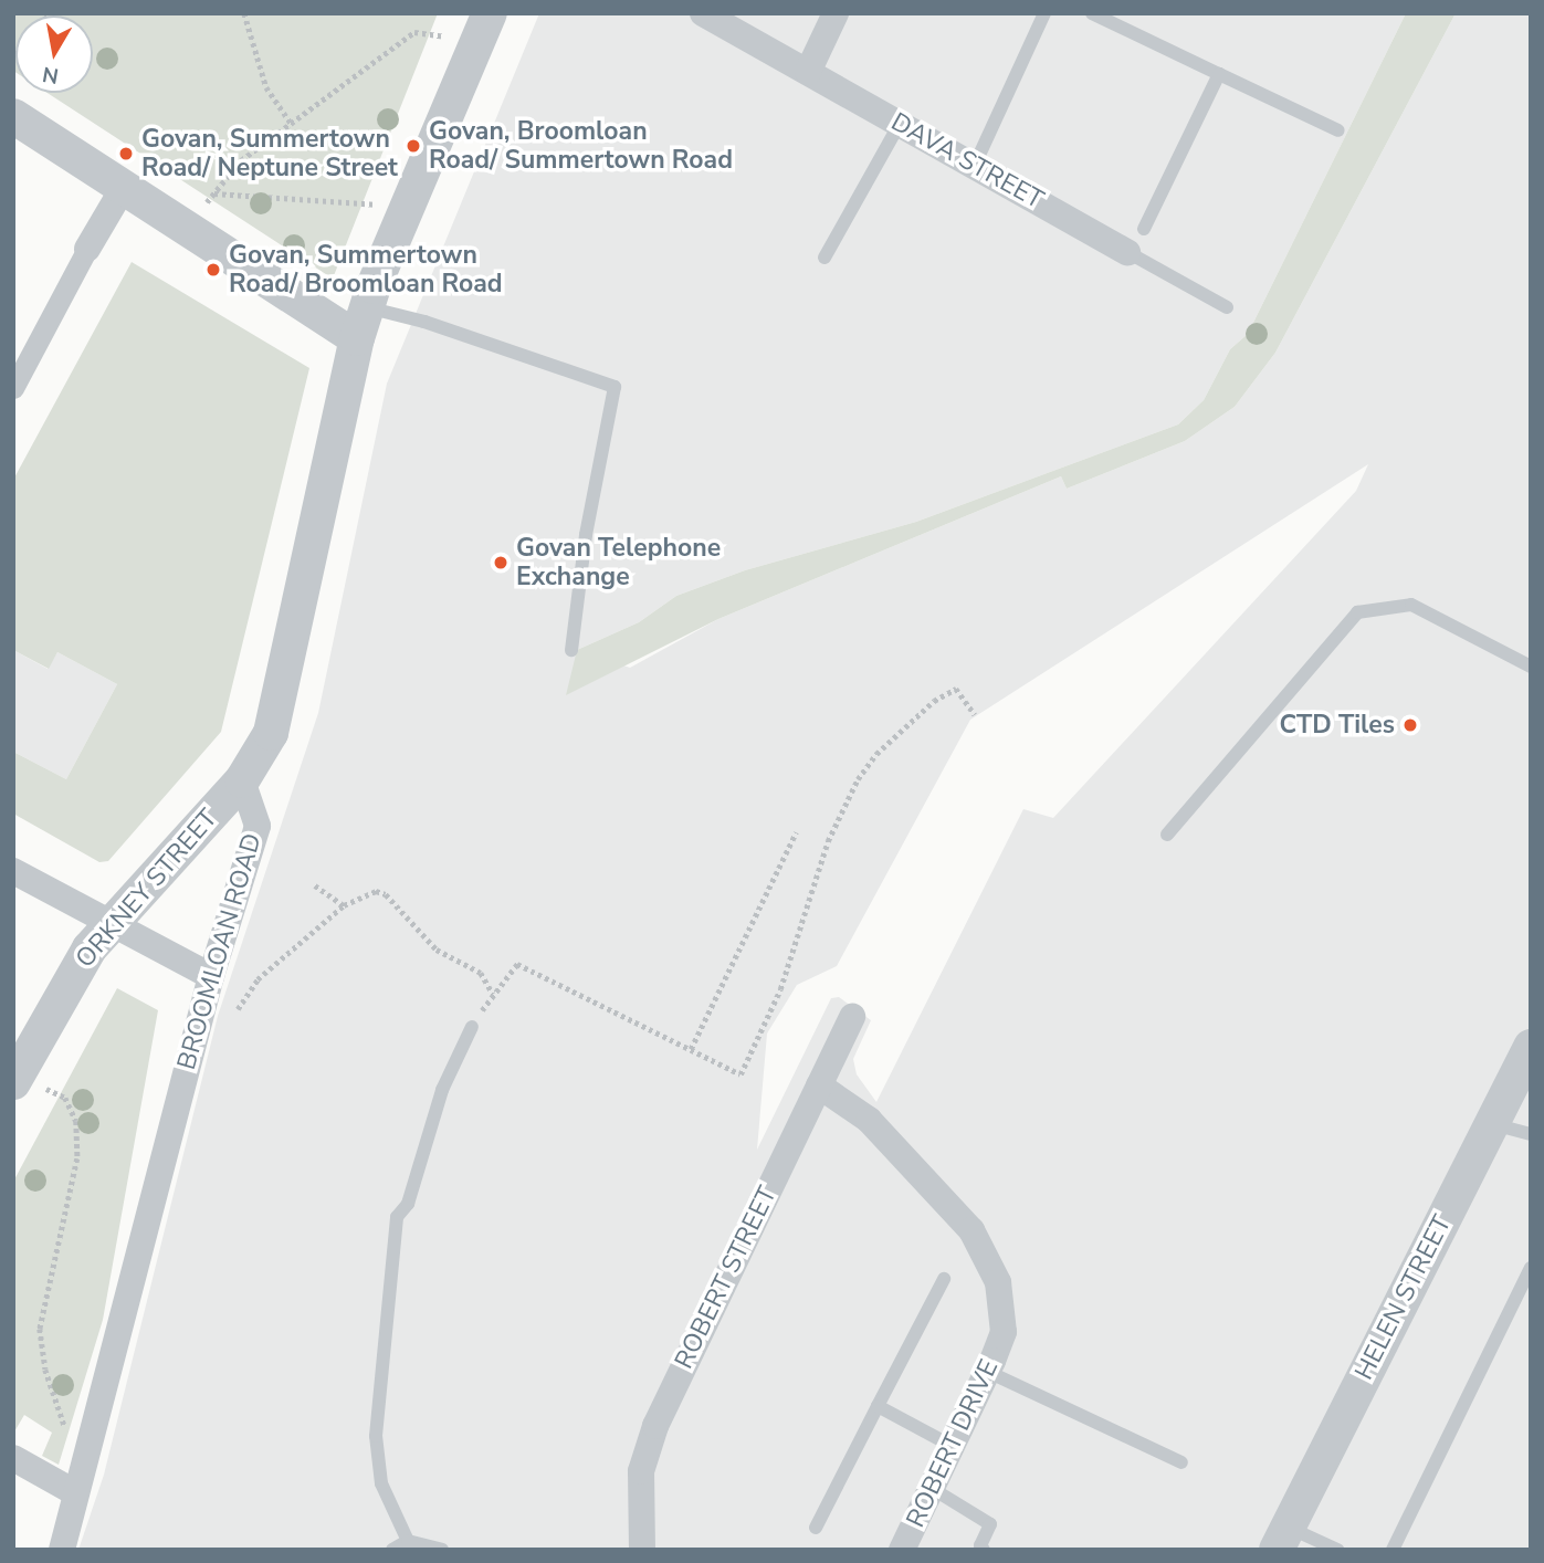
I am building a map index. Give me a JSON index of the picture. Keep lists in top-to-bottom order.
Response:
{
  "streets": {
    "street": [
      "DAVA STREET",
      "ORKNEY STREET",
      "BROOMLOAN ROAD",
      "ROBERT STREET",
      "HELEN STREET",
      "ROBERT DRIVE"
    ]
  },
  "crossings": [
    ["ORKNEY STREET", "BROOMLOAN ROAD"],
    ["ROBERT STREET", "ROBERT DRIVE"]
  ],
  "places": [
    "Govan, Broomloan Road/ Summertown Road",
    "Govan, Summertown Road/ Neptune Street",
    "Govan, Summertown Road/ Broomloan Road",
    "Govan Telephone Exchange",
    "CTD Tiles"
  ],
  "north": "bottom"
}
